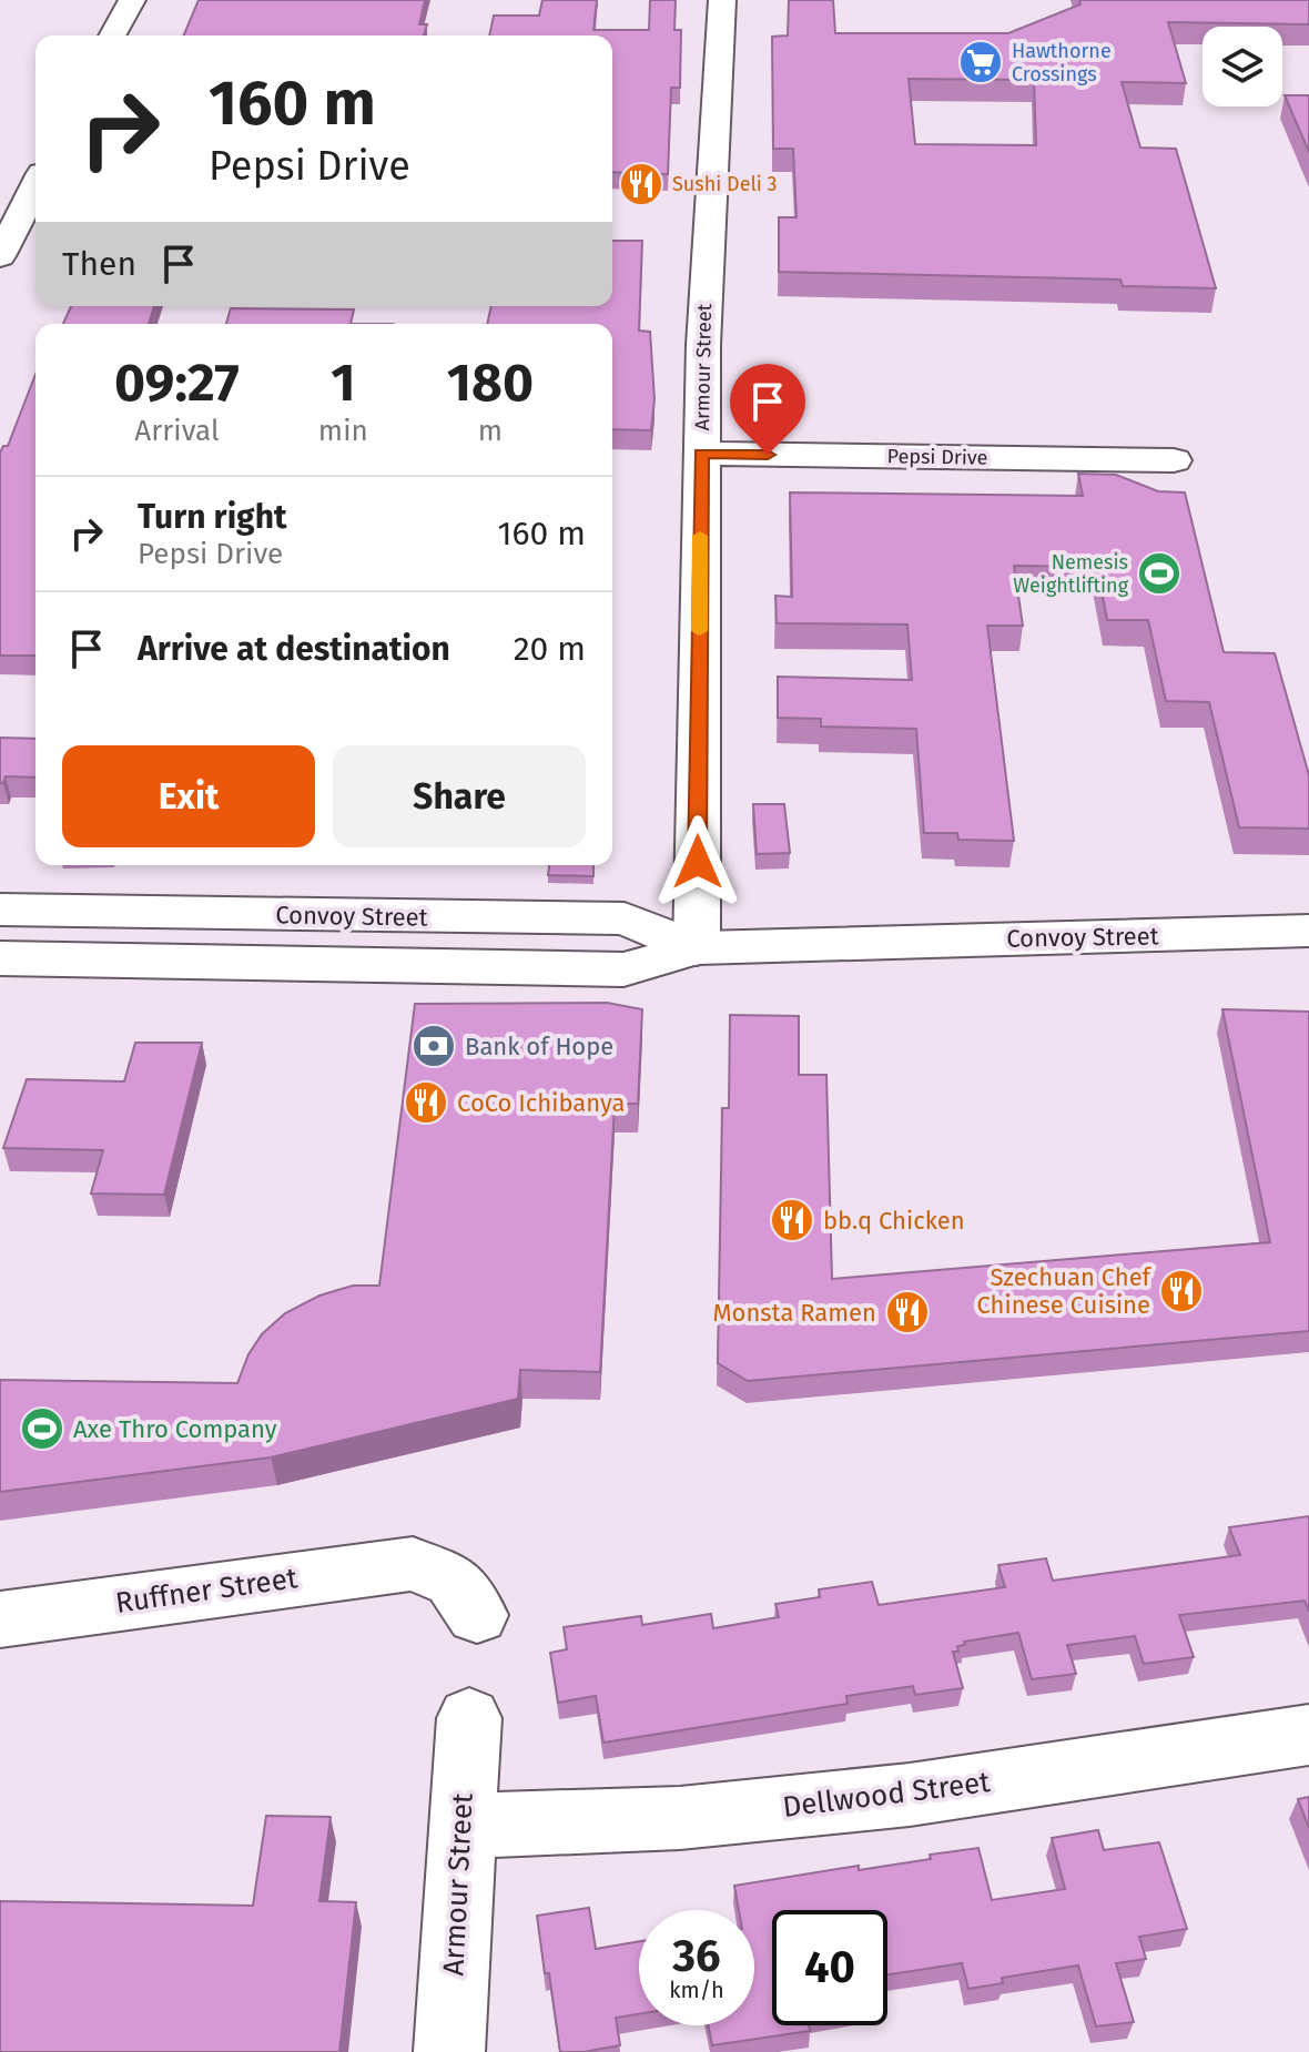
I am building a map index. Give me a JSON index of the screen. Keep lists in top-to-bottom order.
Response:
{
  "streets": {
    "street": [
      "Armour Street",
      "Pepsi Drive",
      "Convoy Street",
      "Ruffner Street",
      "Dellwood Street"
    ]
  },
  "crossings": [
    ["Armour Street", "Pepsi Drive"],
    ["Armour Street", "Convoy Street"],
    ["Armour Street", "Dellwood Street"]
  ],
  "places": {
    "supermarket": ["Hawthorne Crossings"],
    "restaurant": [
      "Sushi Deli 3",
      "CoCo Ichibanya",
      "bb.q Chicken",
      "Szechuan Chef Chinese Cuisine",
      "Monsta Ramen"
    ],
    "sports": ["Nemesis Weightlifting", "Axe Thro Company"],
    "bank": ["Bank of Hope"]
  },
  "page": {
    "turn": ["160 m", "Pepsi Drive"],
    "then": "Then",
    "eta": [
      "09:27",
      "Arrival",
      "1",
      "min",
      "180",
      "m"
    ],
    "list": [
      {
        "name": "Turn right",
        "note": "Pepsi Drive",
        "value": "160 m"
      },
      {
        "name": "Arrive at destination",
        "value": "20 m"
      }
    ],
    "buttons": ["Exit", "Share"],
    "speed": "36 km/h",
    "limit": "40"
  }
}
